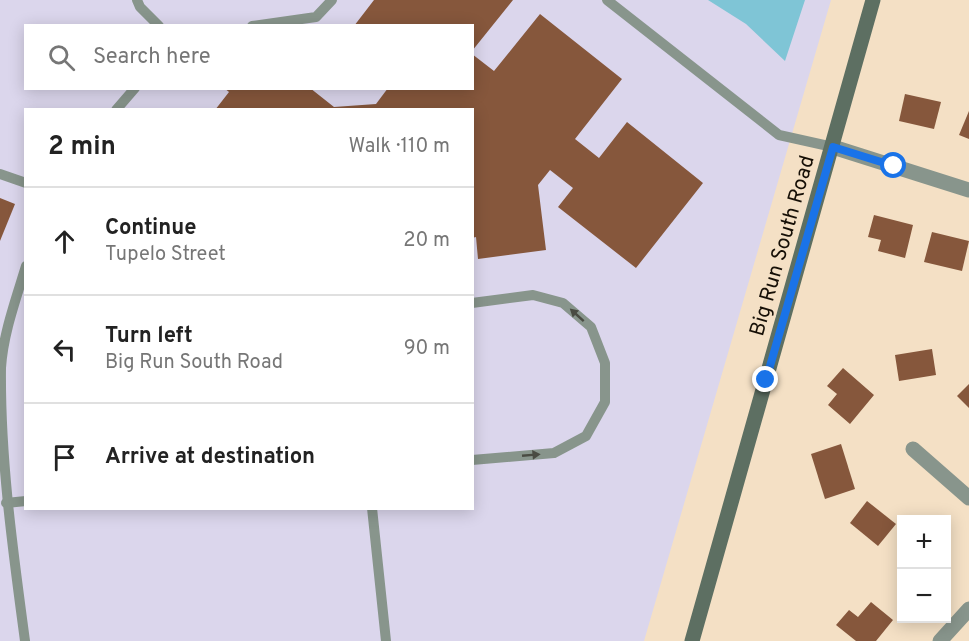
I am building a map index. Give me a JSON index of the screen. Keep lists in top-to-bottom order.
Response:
{
  "streets": {
    "street": ["Big Run South Road"]
  },
  "page": {
    "search": "Search here",
    "heading": ["2 min", "Walk · 110 m"],
    "list": [
      ["Continue", "Tupelo Street", "20 m"],
      ["Turn left", "Big Run South Road", "90 m"],
      "Arrive at destination"
    ],
    "map_buttons": ["+", "−"]
  }
}
